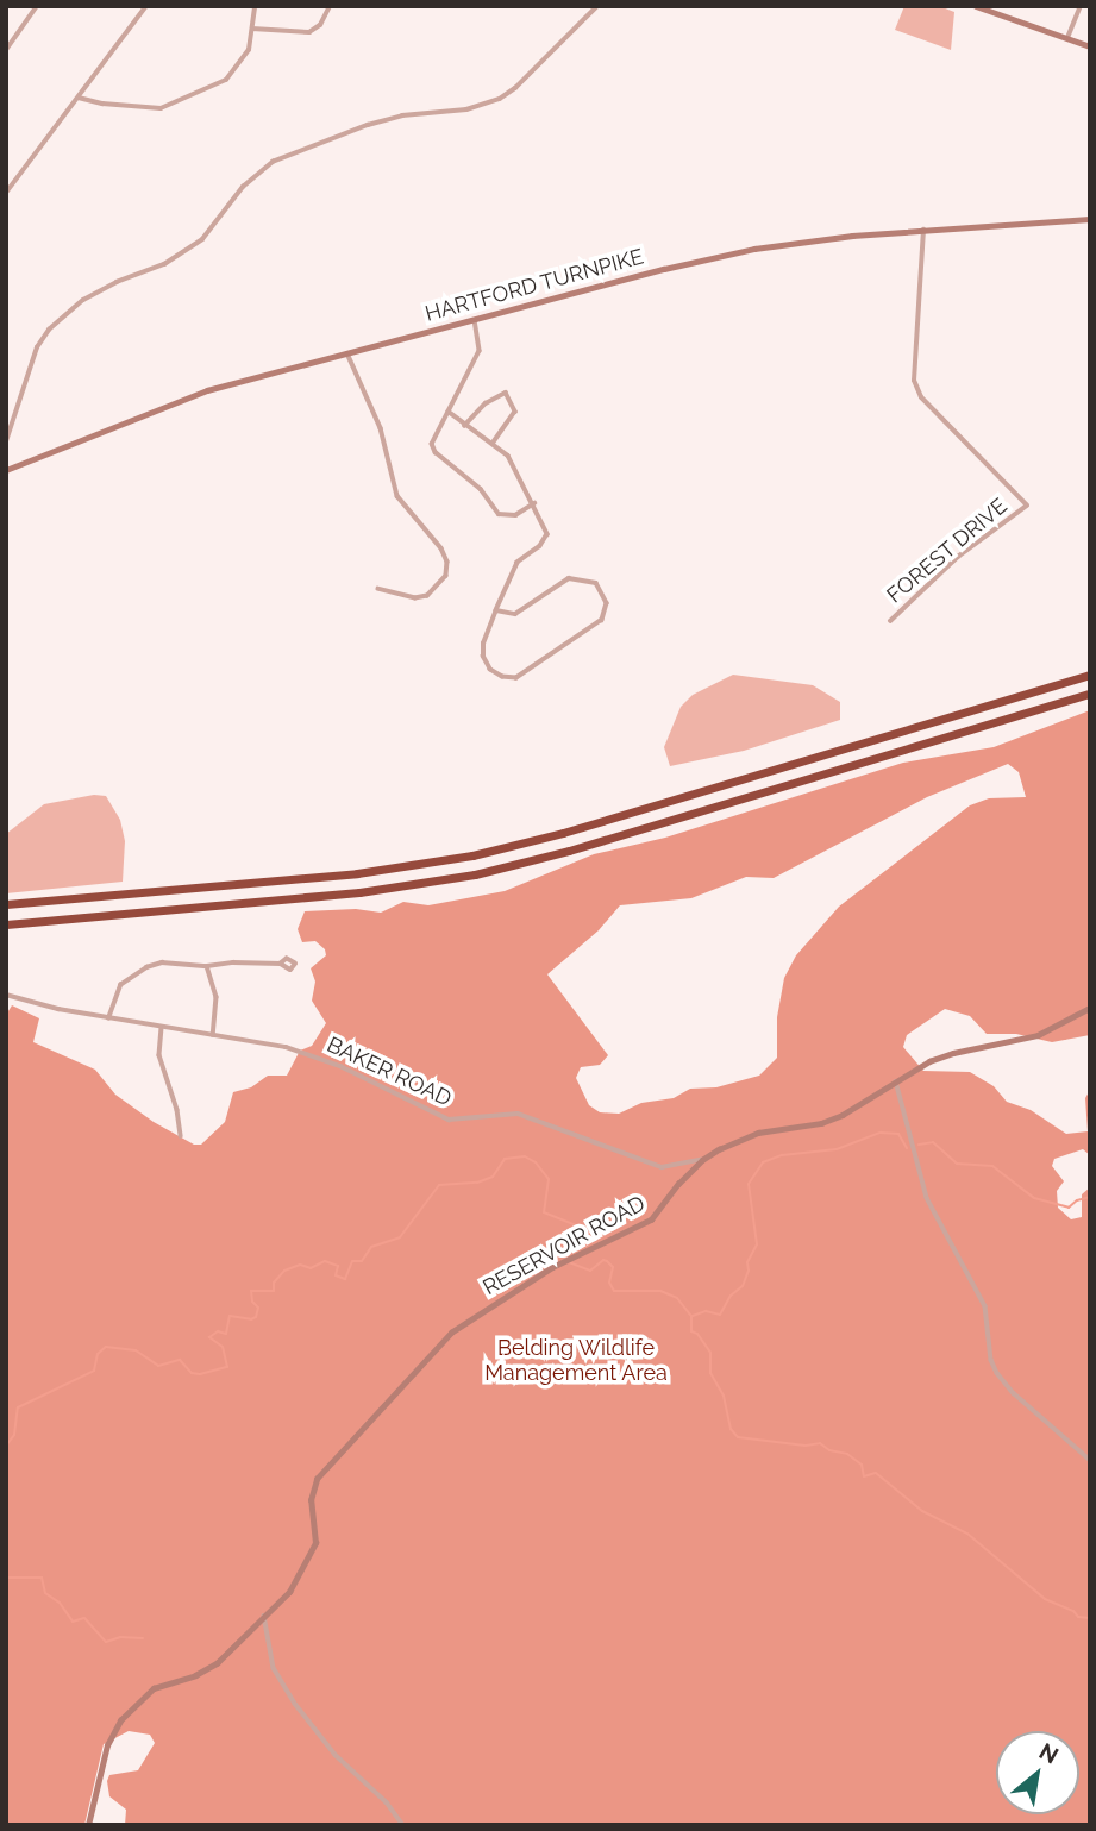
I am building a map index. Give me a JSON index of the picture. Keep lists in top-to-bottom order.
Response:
{
  "streets": {
    "street": [
      "HARTFORD TURNPIKE",
      "FOREST DRIVE",
      "BAKER ROAD",
      "RESERVOIR ROAD"
    ]
  },
  "crossings": [
    ["HARTFORD TURNPIKE", "FOREST DRIVE"],
    ["BAKER ROAD", "RESERVOIR ROAD"]
  ],
  "parks": ["Belding Wildlife Management Area"],
  "north": "top right"
}
